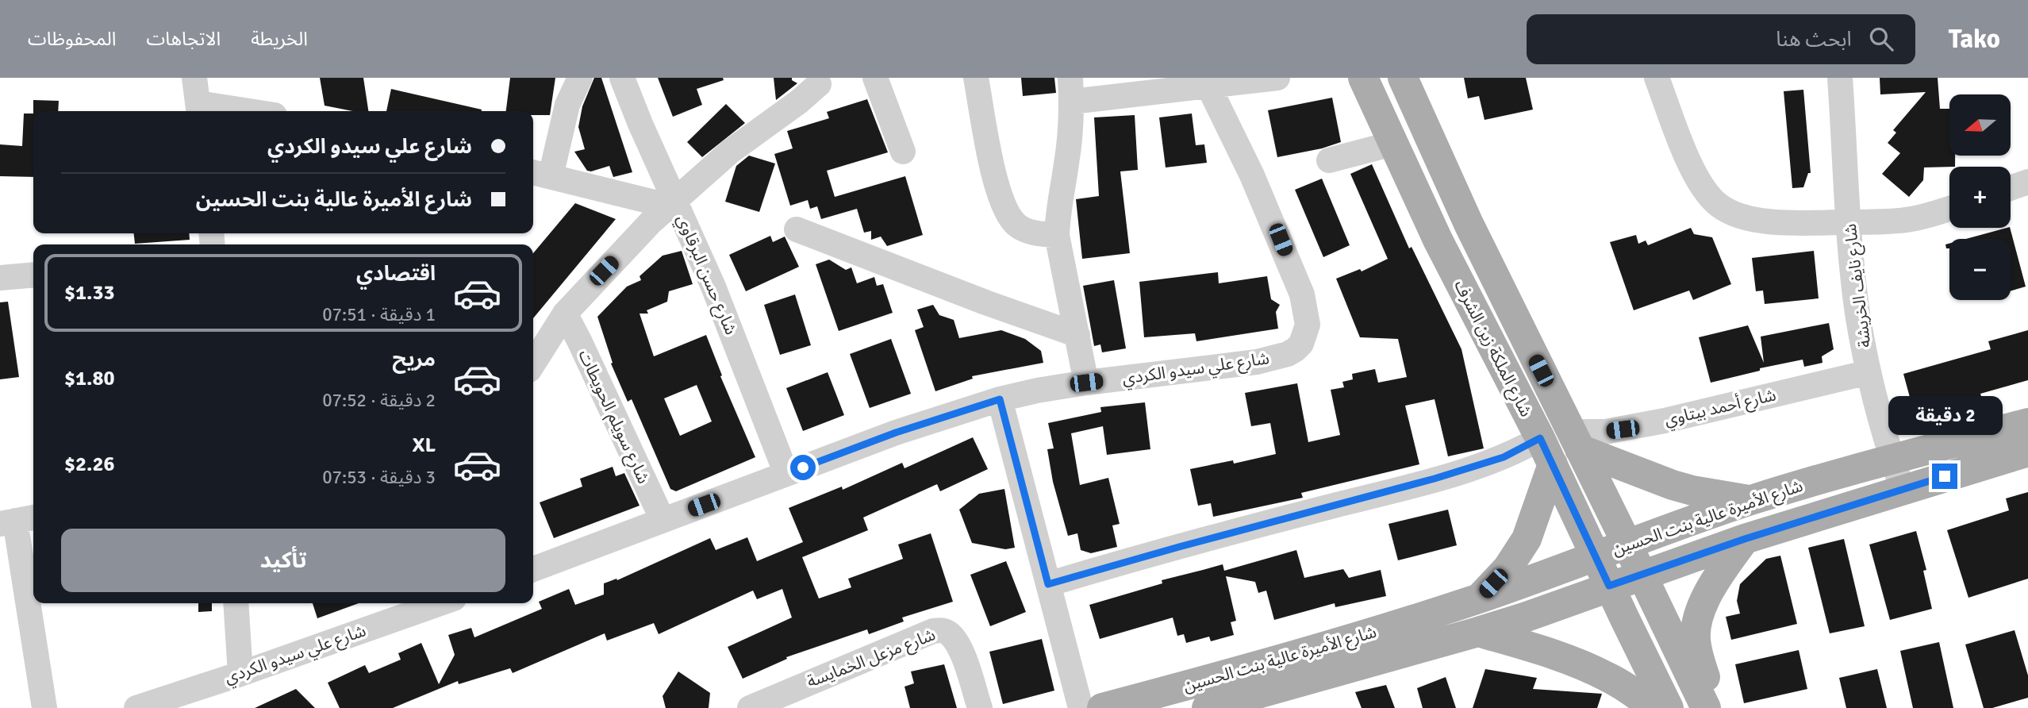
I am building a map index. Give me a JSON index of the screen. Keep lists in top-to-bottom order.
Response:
{
  "streets": {
    "main road": ["شارع الملكة زين الشرف", "شارع الأميرة عالية بنت الحسين"],
    "street": [
      "شارع حسن البرقاوي",
      "شارع نايف الخريشة",
      "شارع علي سيدو الكردي",
      "شارع أحمد بيتاوي",
      "شارع سويلم الحويطات",
      "شارع مزعل الخمايسة"
    ]
  },
  "crossings": [
    ["شارع حسن البرقاوي", "شارع علي سيدو الكردي"],
    ["شارع نايف الخريشة", "شارع أحمد بيتاوي"],
    ["شارع نايف الخريشة", "شارع الأميرة عالية بنت الحسين"],
    ["شارع الملكة زين الشرف", "شارع أحمد بيتاوي"],
    ["شارع الملكة زين الشرف", "شارع الأميرة عالية بنت الحسين"],
    ["شارع علي سيدو الكردي", "شارع سويلم الحويطات"]
  ],
  "north": "left",
  "page": {
    "header": "Tako",
    "search": "ابحث هنا",
    "nav": ["الخريطة", "الاتجاهات", "المحفوظات"],
    "map_buttons": ["+", "−"],
    "banner": ["شارع علي سيدو الكردي", "شارع الأميرة عالية بنت الحسين"],
    "list": [
      {
        "name": "اقتصادي",
        "note": "1 دقيقة · 07:51",
        "value": "$1.33"
      },
      {
        "name": "مريح",
        "note": "2 دقيقة · 07:52",
        "value": "$1.80"
      },
      {
        "name": "XL",
        "note": "3 دقيقة · 07:53",
        "value": "$2.26"
      }
    ],
    "bubble": "2 دقيقة",
    "buttons": "تأكيد"
  }
}
